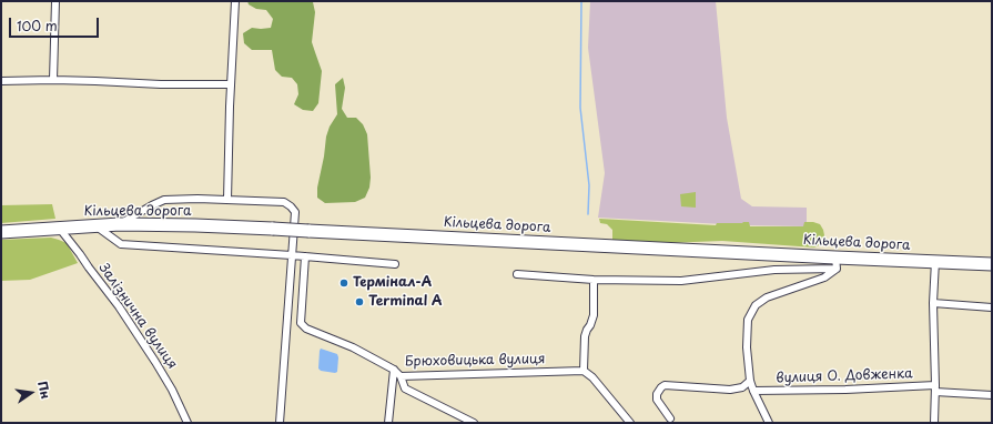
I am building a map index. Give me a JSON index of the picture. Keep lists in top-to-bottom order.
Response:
{
  "streets": {
    "highway": ["Кільцева дорога"],
    "street": ["Залізнична вулиця", "Брюховицька вулиця", "вулиця О. Довженка"]
  },
  "crossings": [
    ["Кільцева дорога", "Залізнична вулиця"]
  ],
  "places": ["Термінал-А", "Terminal A"],
  "scale_bar": "100 m",
  "north": "right"
}
